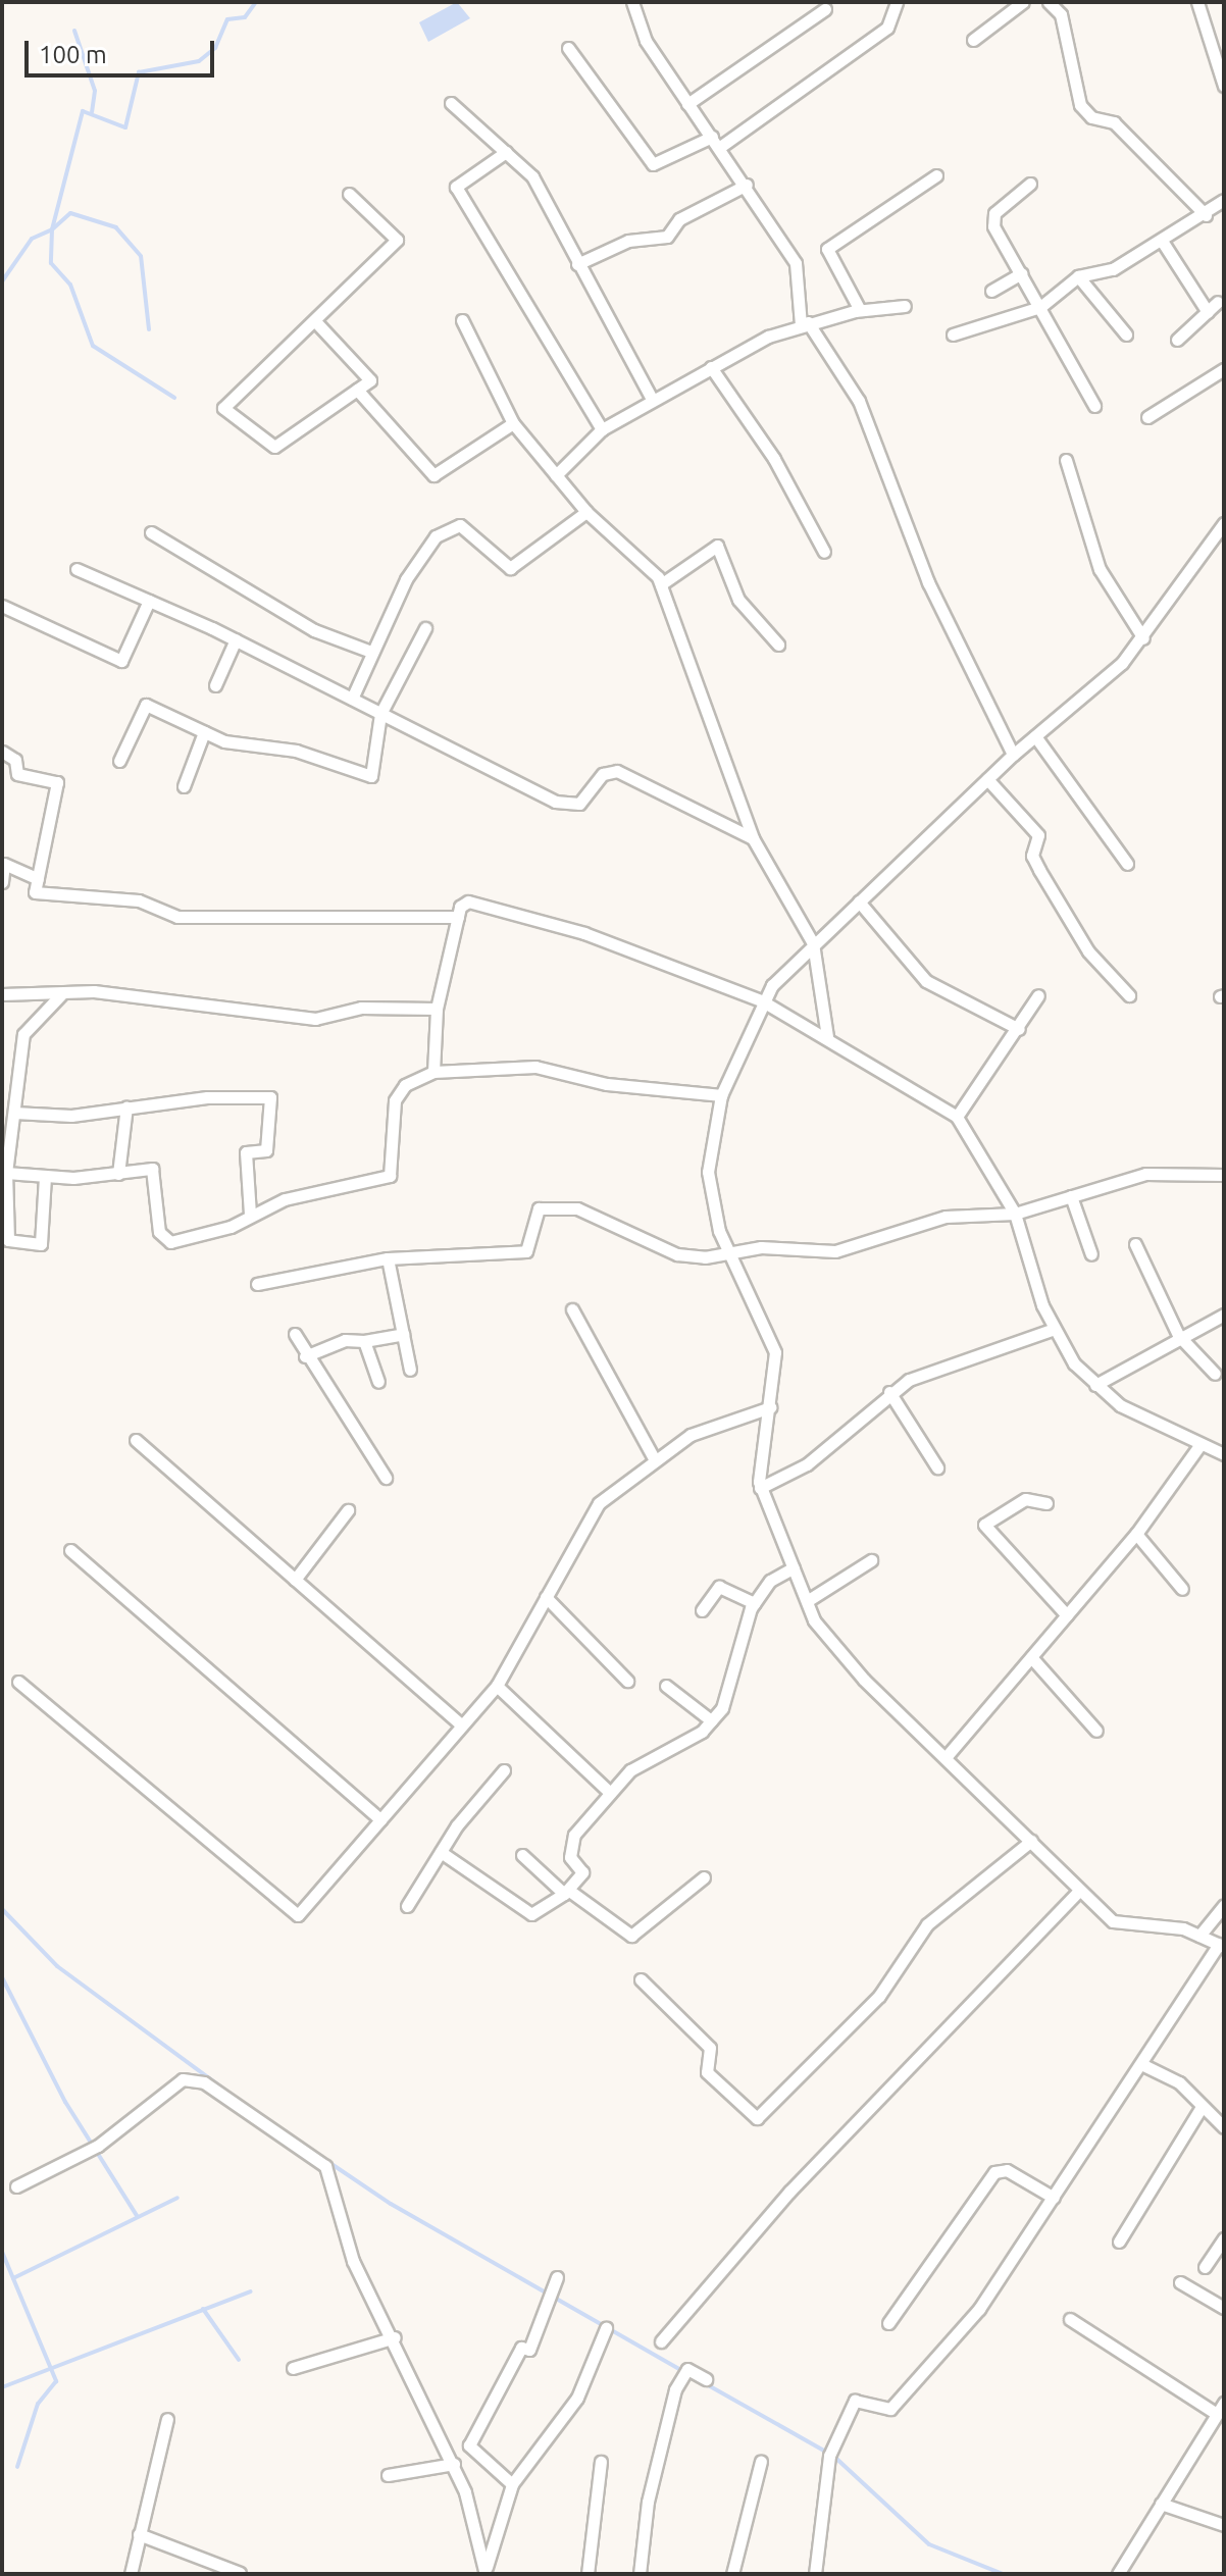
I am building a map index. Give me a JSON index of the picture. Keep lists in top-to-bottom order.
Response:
{
  "scale_bar": "100 m"
}
